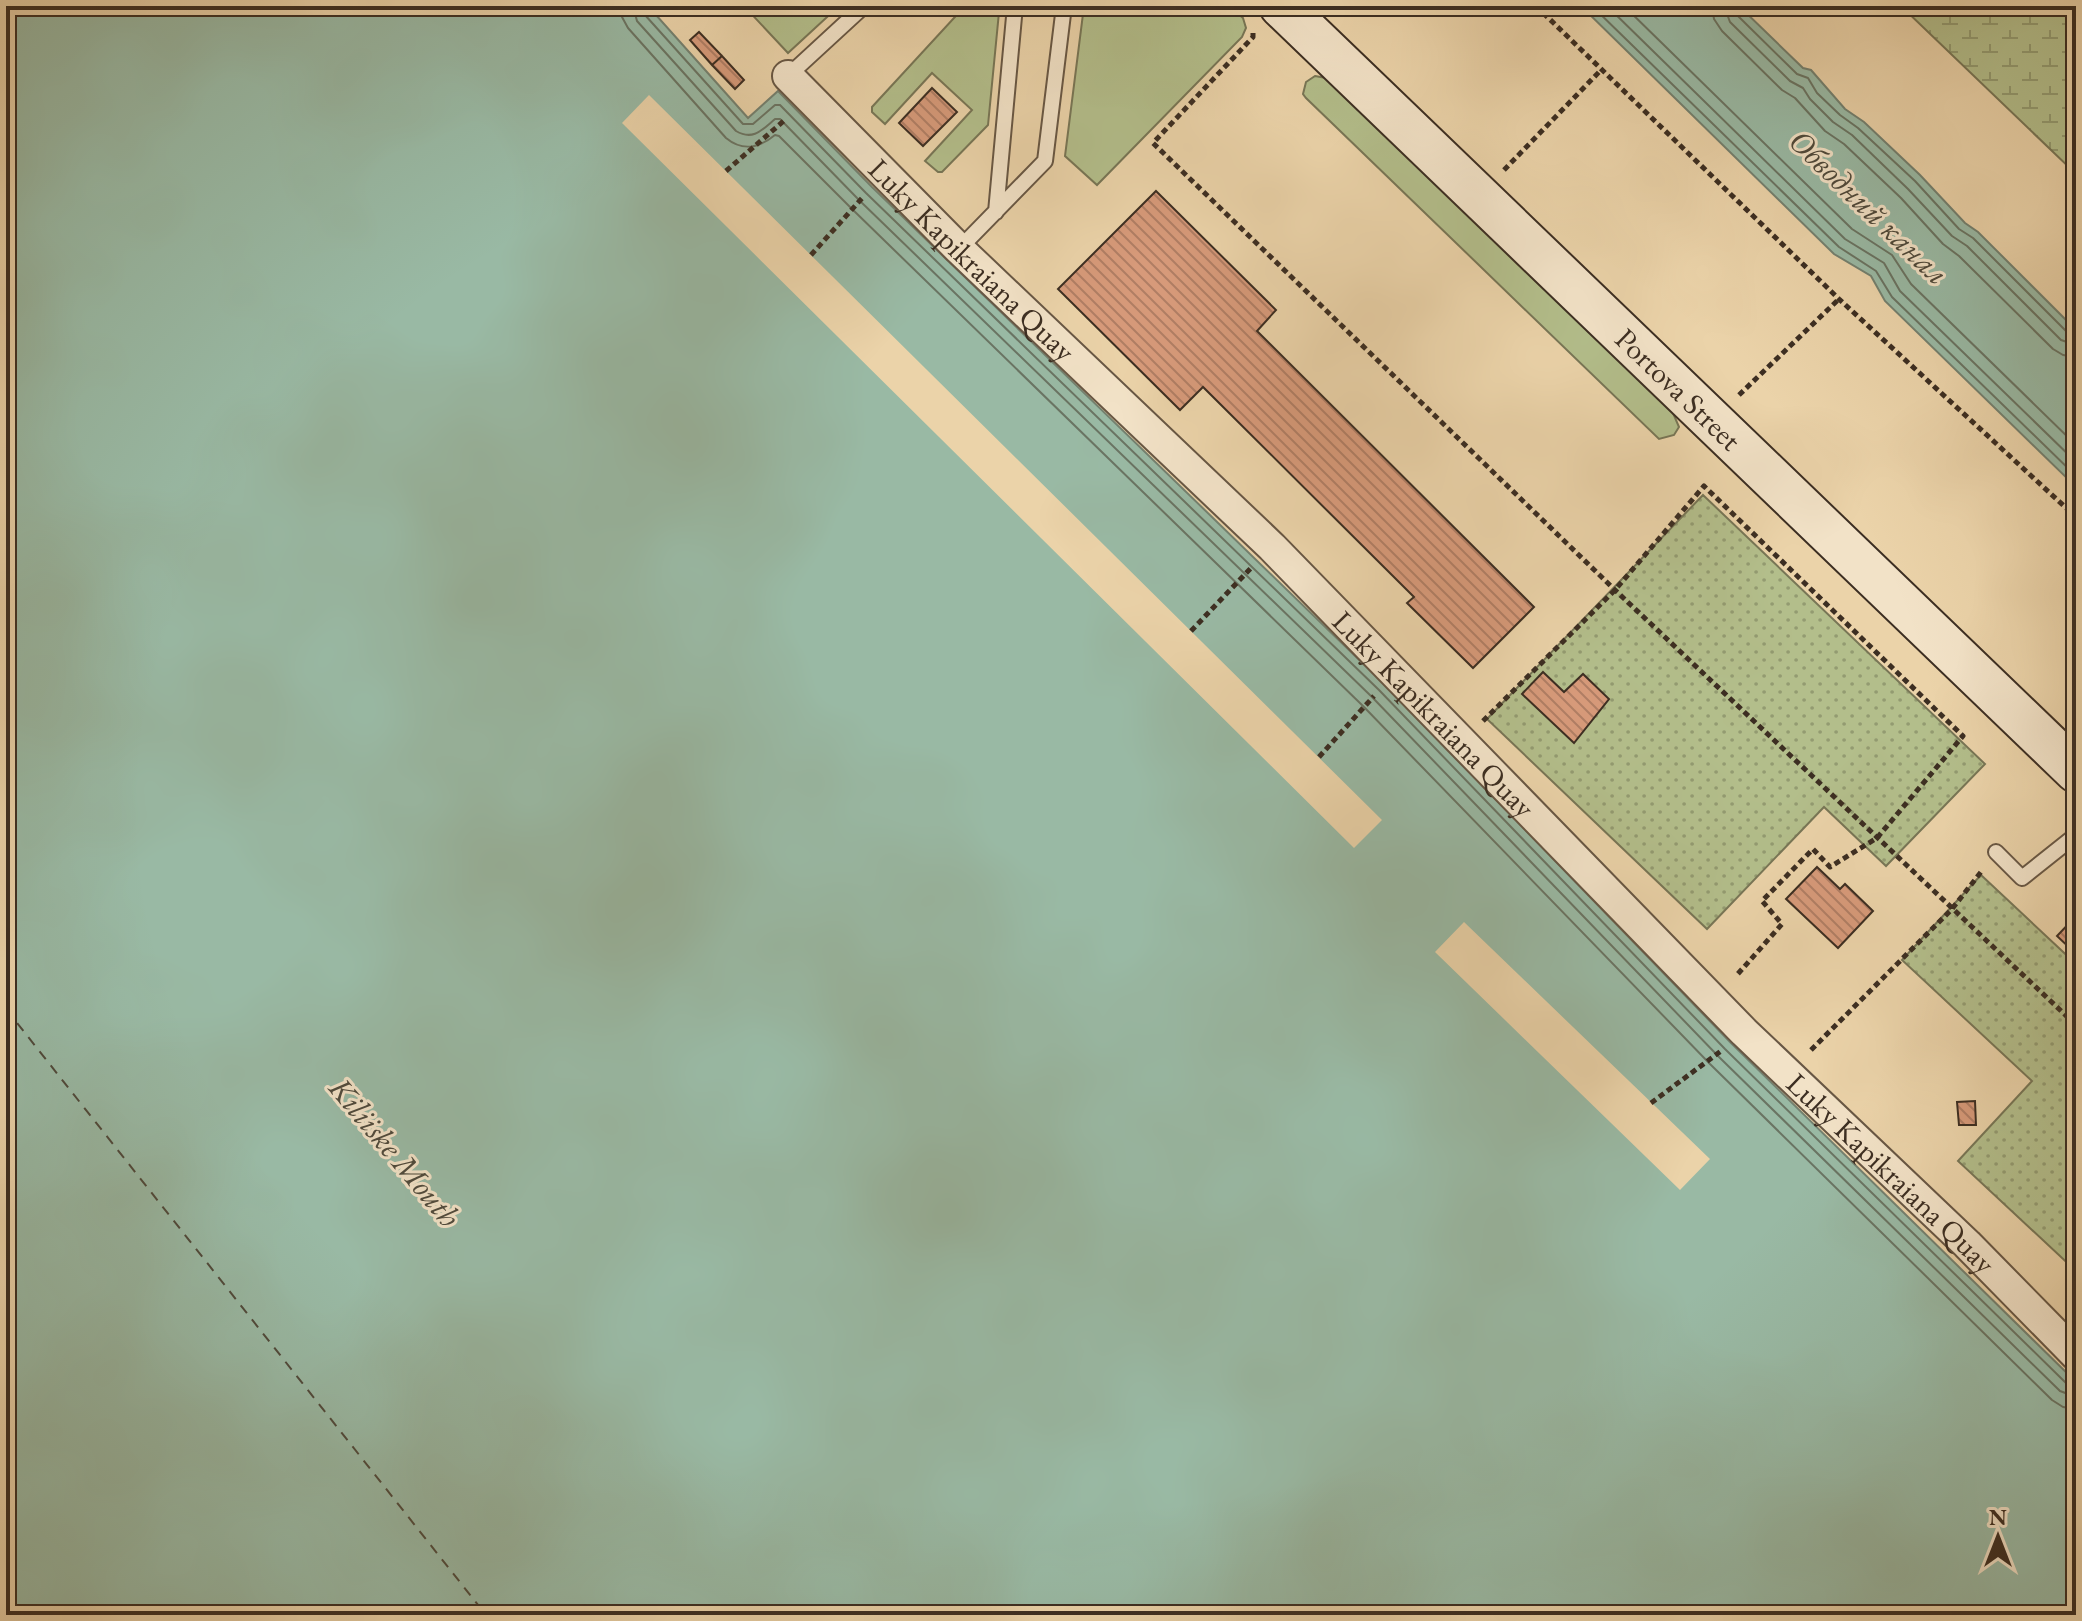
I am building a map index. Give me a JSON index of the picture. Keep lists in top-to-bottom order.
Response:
{
  "streets": {
    "street": ["Luky Kapikraiana Quay", "Portova Street"]
  },
  "water": ["Обводний канал", "Kiliiske Mouth"],
  "north": "top"
}
